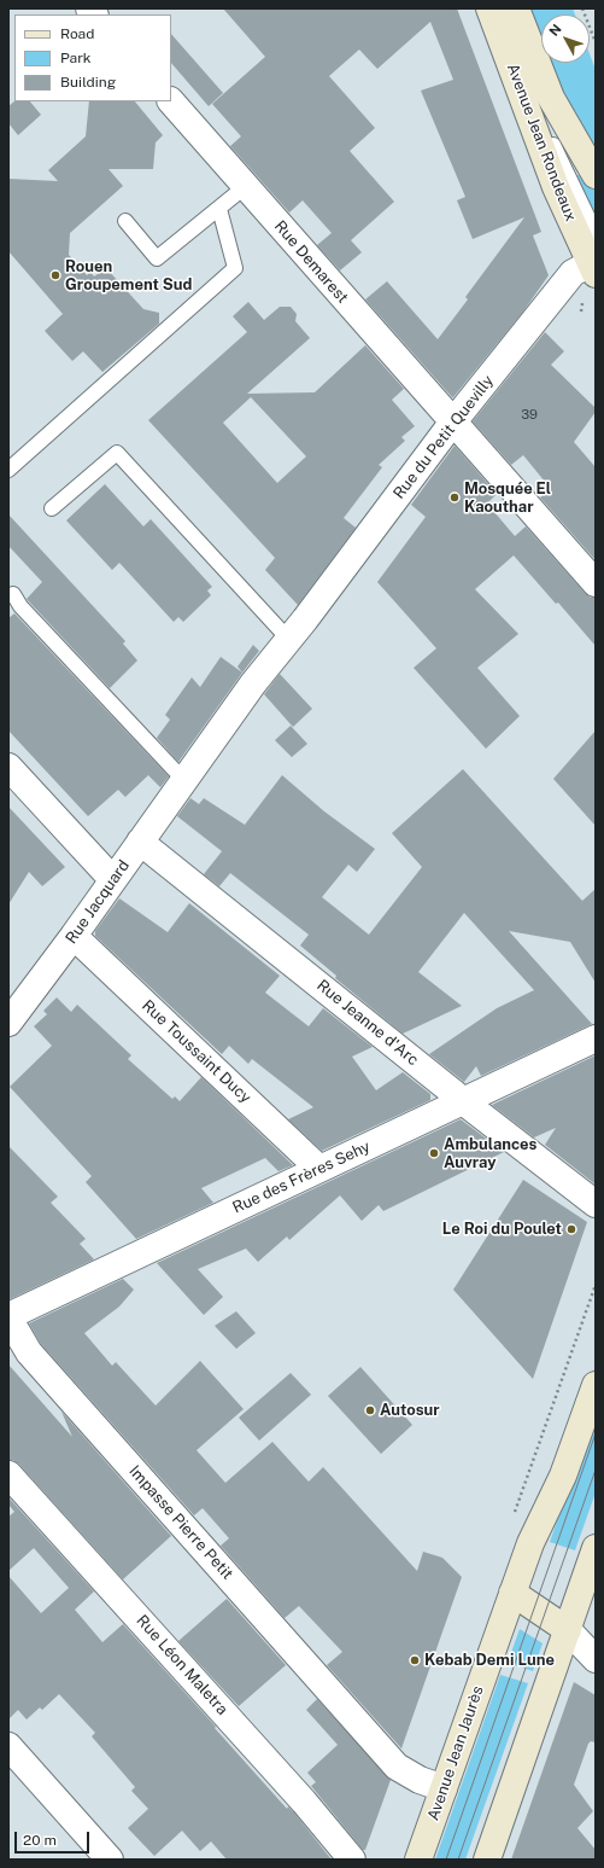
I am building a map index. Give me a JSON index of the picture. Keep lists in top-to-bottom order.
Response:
{
  "streets": {
    "main road": ["Avenue Jean Rondeaux", "Avenue Jean Jaurès"],
    "street": [
      "Rue Demarest",
      "Rue du Petit Quevilly",
      "Rue Jacquard",
      "Rue Jeanne d'Arc",
      "Rue Toussaint Ducy",
      "Rue des Frères Sehy",
      "Impasse Pierre Petit",
      "Rue Léon Maletra"
    ]
  },
  "crossings": [
    ["Avenue Jean Rondeaux", "Rue du Petit Quevilly"],
    ["Rue Demarest", "Rue du Petit Quevilly"],
    ["Rue du Petit Quevilly", "Rue Jacquard"],
    ["Rue Jacquard", "Rue Jeanne d'Arc"],
    ["Rue Jacquard", "Rue Toussaint Ducy"],
    ["Rue Jeanne d'Arc", "Rue des Frères Sehy"],
    ["Rue Toussaint Ducy", "Rue des Frères Sehy"],
    ["Rue des Frères Sehy", "Impasse Pierre Petit"],
    ["Impasse Pierre Petit", "Avenue Jean Jaurès"]
  ],
  "places": [
    "Rouen Groupement Sud",
    "Mosquée El Kaouthar",
    "Ambulances Auvray",
    "Le Roi du Poulet",
    "Autosur",
    "Kebab Demi Lune"
  ],
  "house_numbers": ["39"],
  "legend": ["Road", "Park", "Building"],
  "scale_bar": "20 m",
  "north": "top left"
}
